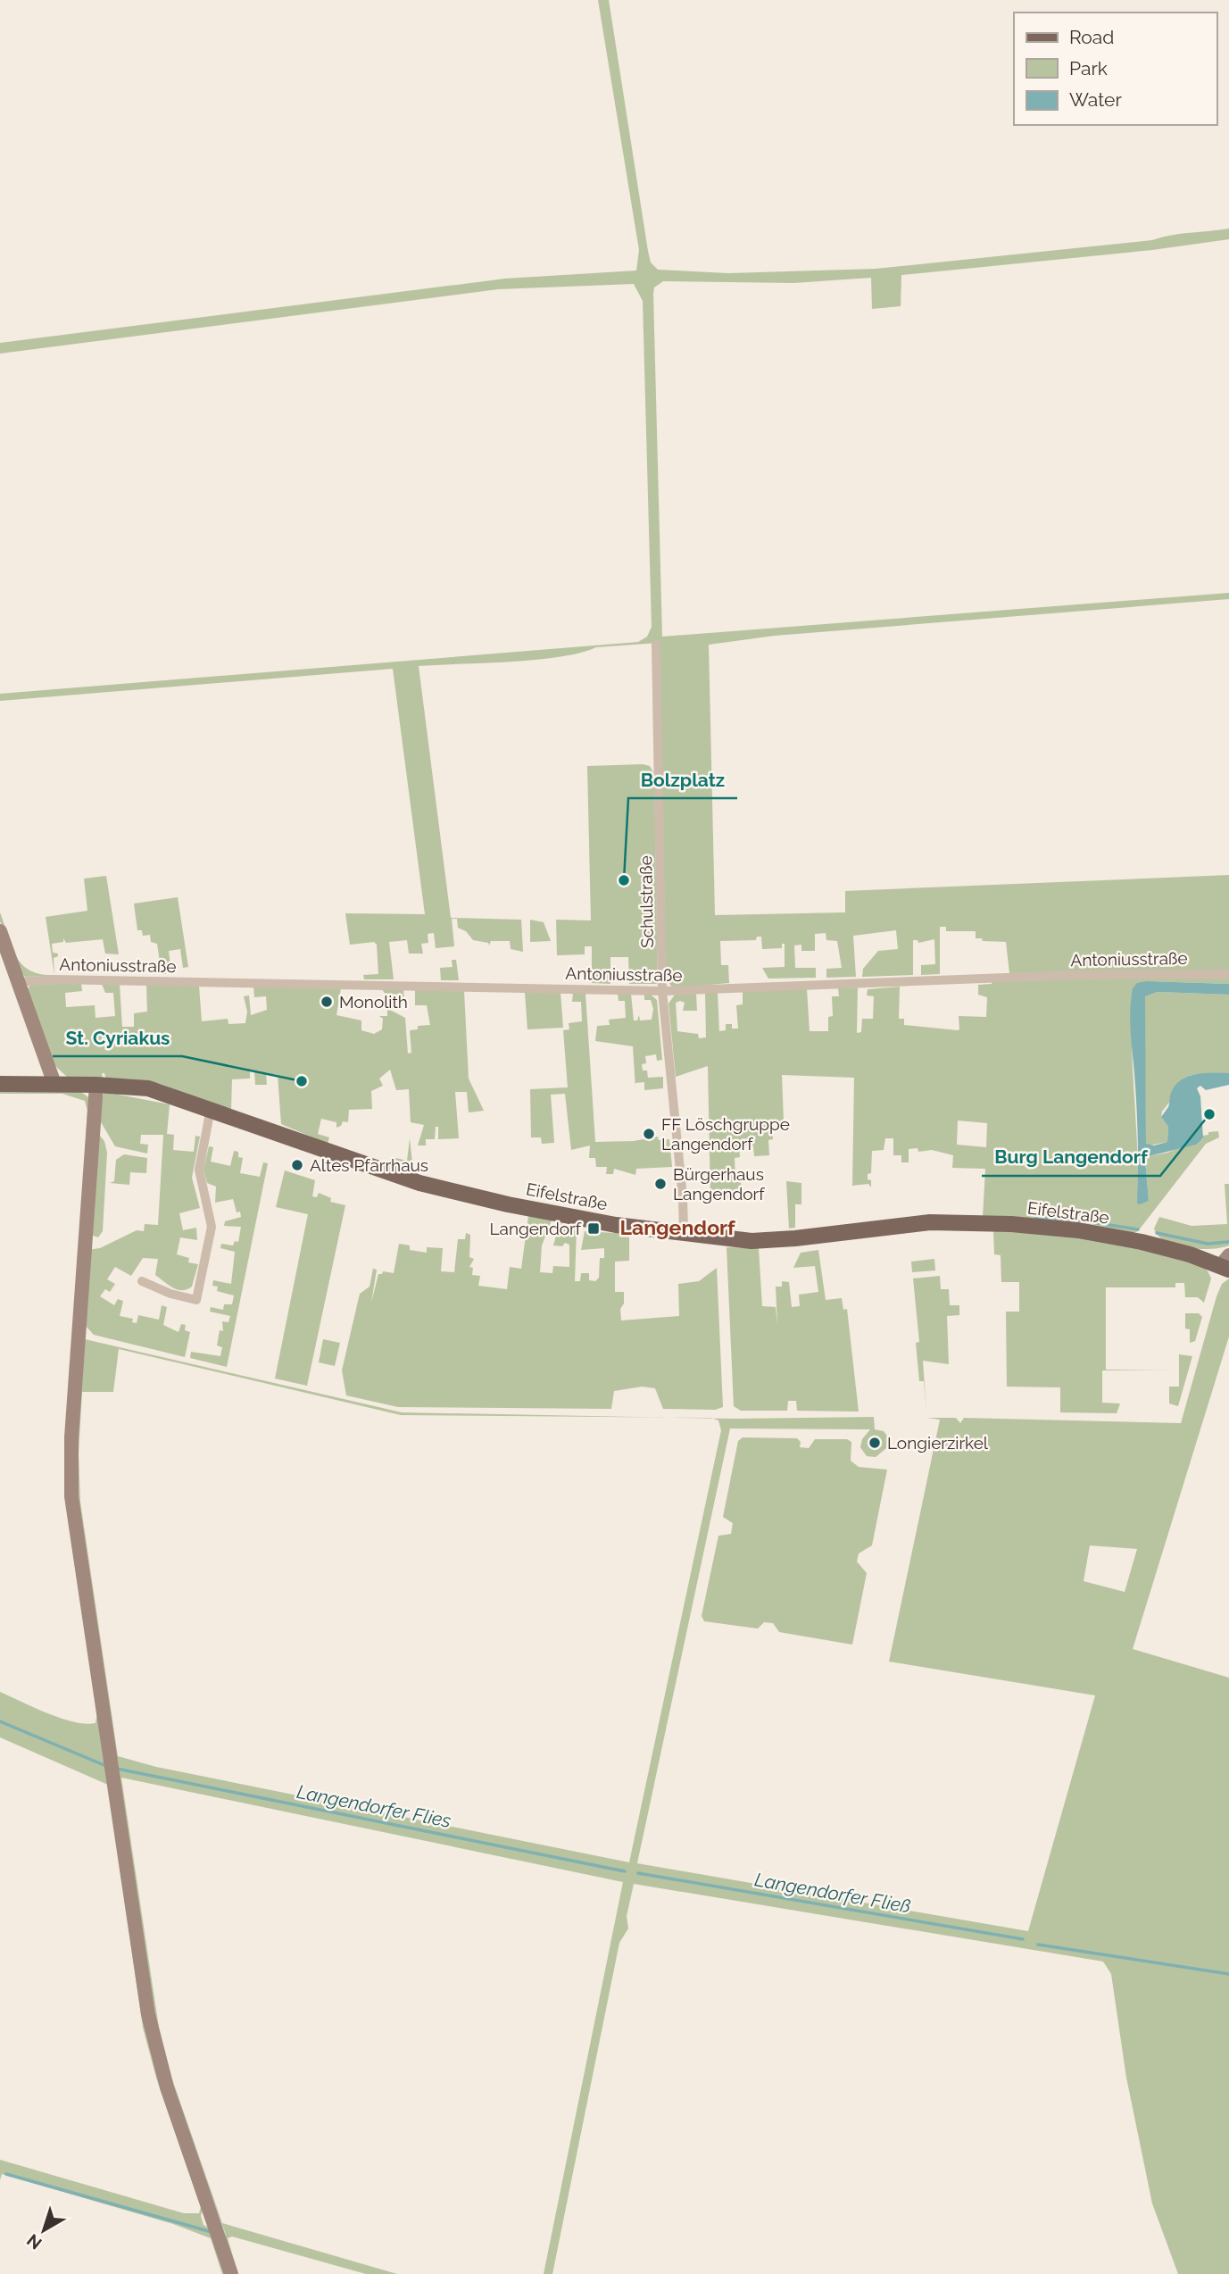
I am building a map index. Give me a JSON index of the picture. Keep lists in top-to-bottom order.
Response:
{
  "streets": {
    "main road": ["Eifelstraße"],
    "street": ["Schulstraße", "Antoniusstraße"]
  },
  "crossings": [
    ["Schulstraße", "Antoniusstraße"],
    ["Schulstraße", "Eifelstraße"]
  ],
  "districts": ["Langendorf"],
  "water": ["Langendorfer Flies", "Langendorfer Fließ"],
  "places": {
    "other": [
      "Bolzplatz",
      "Monolith",
      "St. Cyriakus",
      "Burg Langendorf",
      "FF Löschgruppe Langendorf",
      "Altes Pfarrhaus",
      "Bürgerhaus Langendorf",
      "Longierzirkel"
    ],
    "transit": ["Langendorf"]
  },
  "legend": ["Road", "Park", "Water"],
  "north": "bottom left"
}
